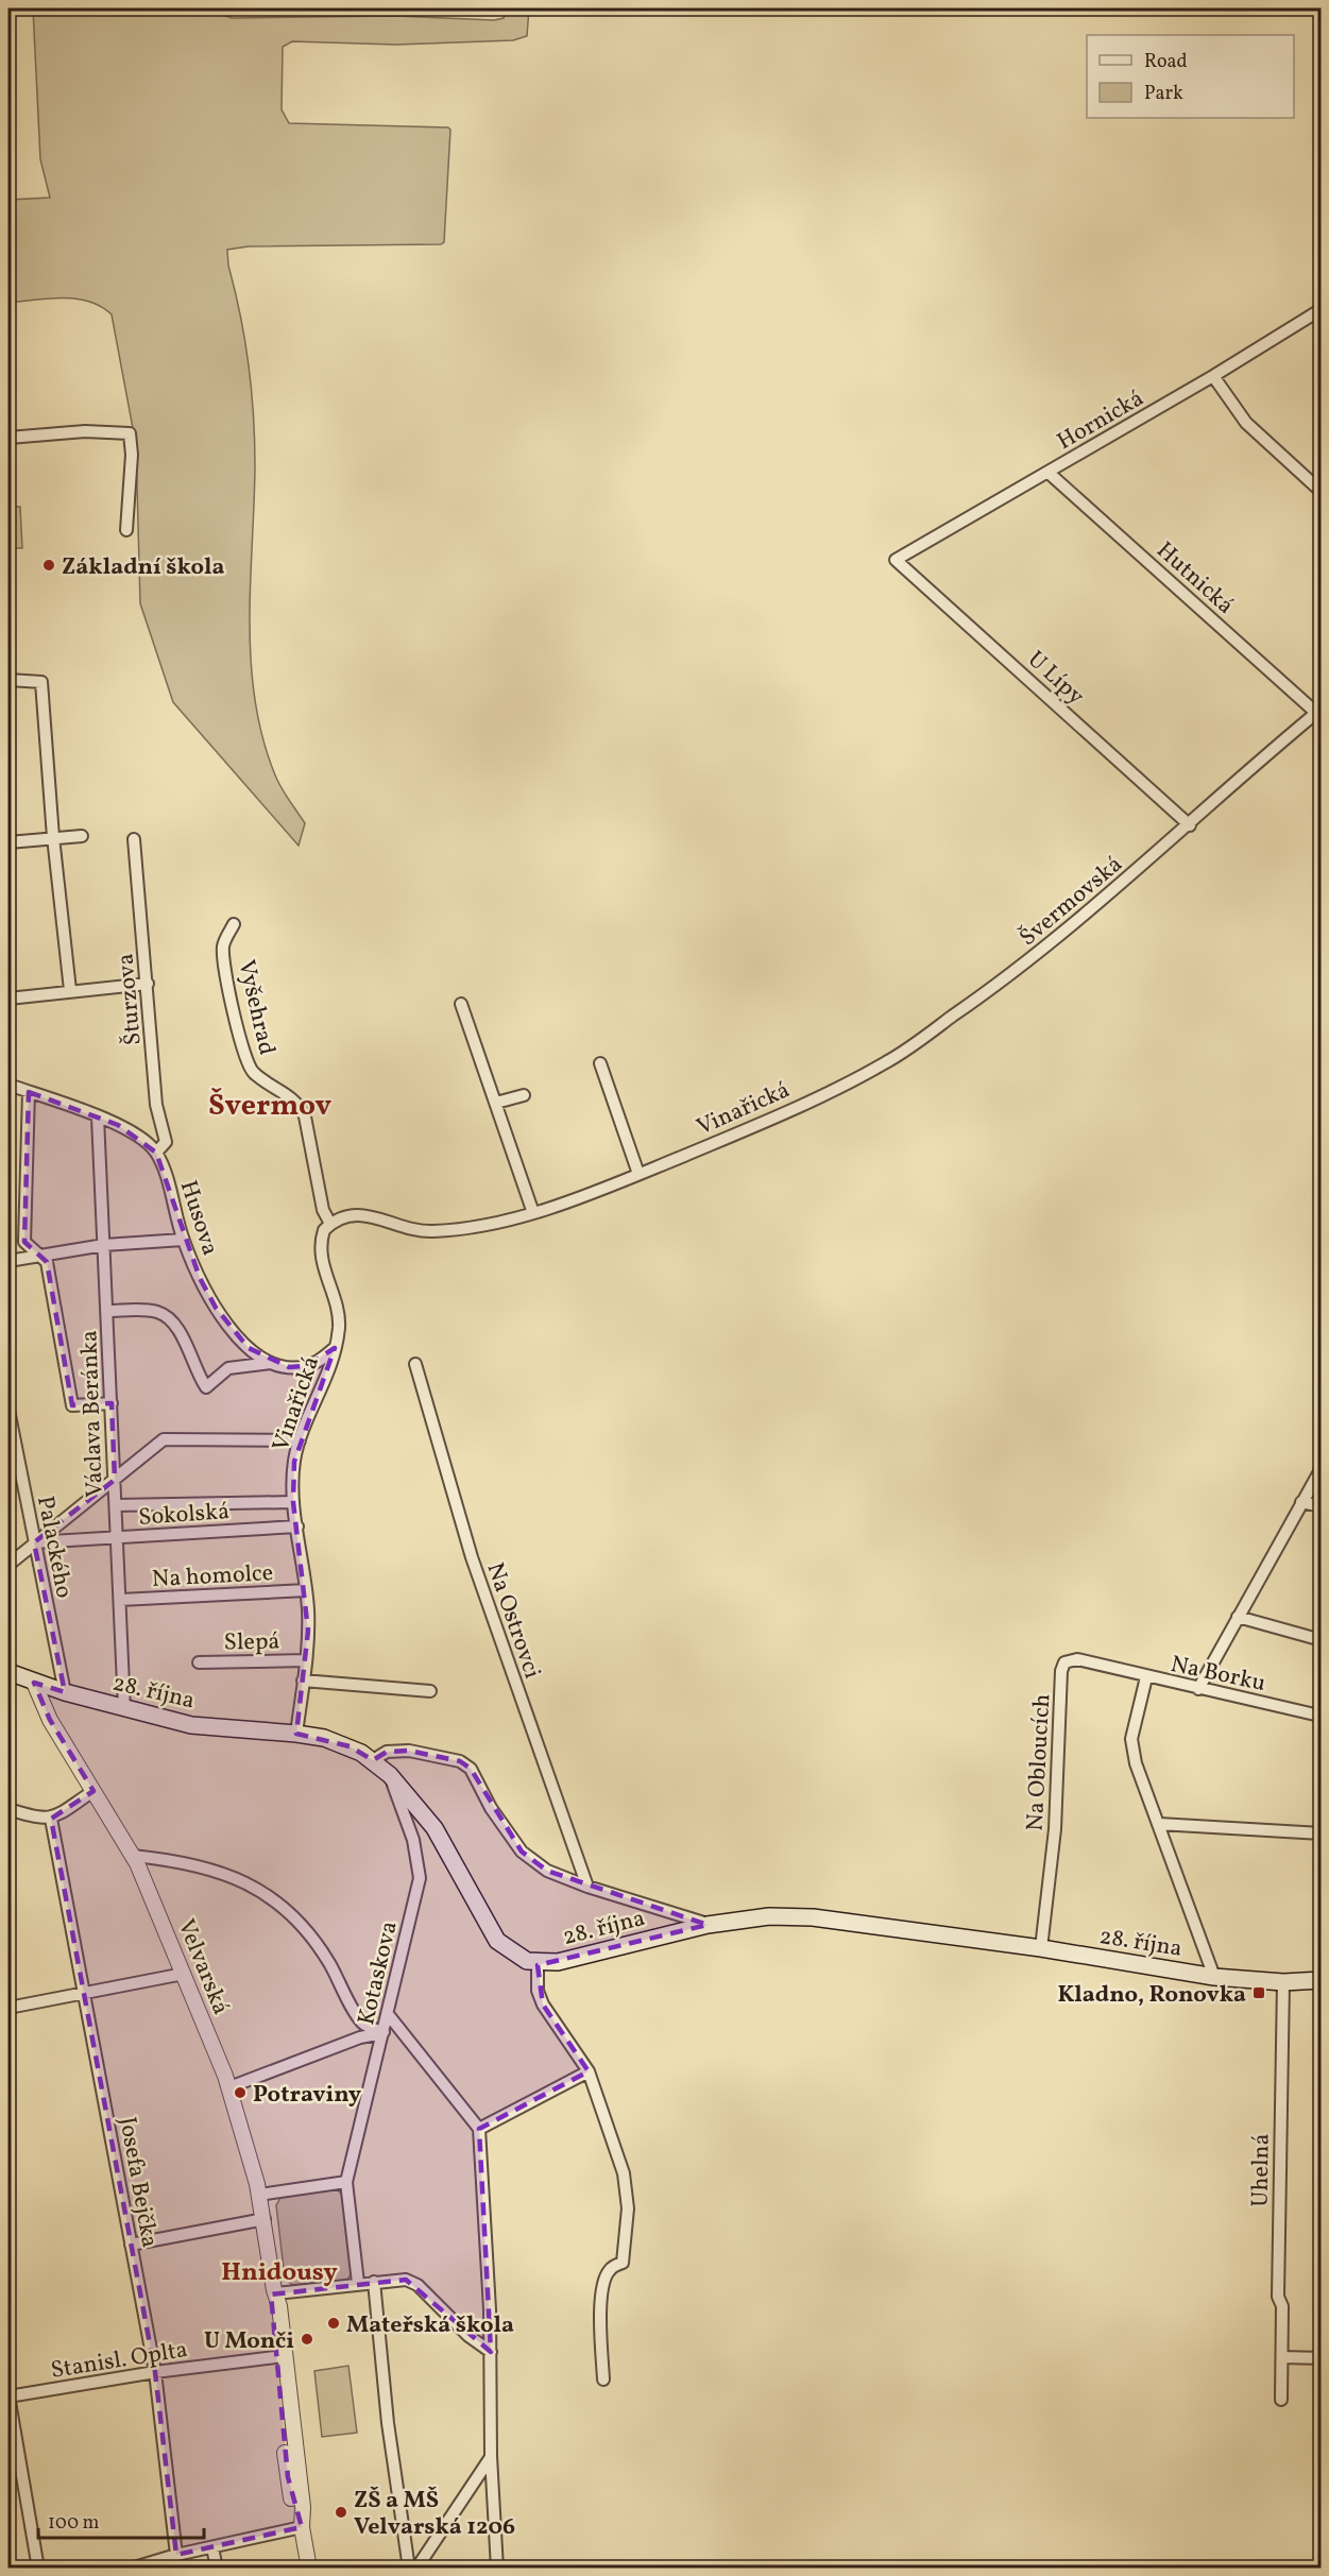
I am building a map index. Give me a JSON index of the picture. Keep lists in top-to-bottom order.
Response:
{
  "streets": {
    "main road": ["28. října"],
    "street": [
      "Hornická",
      "Hutnická",
      "U Lípy",
      "Švermovská",
      "Šturzova",
      "Vyšehrad",
      "Vinařická",
      "Husova",
      "Václava Beránka",
      "Sokolská",
      "Palackého",
      "Na homolce",
      "Na Ostrovci",
      "Slepá",
      "Na Borku",
      "Na Obloucích",
      "Velvarská",
      "Kotaskova",
      "Uhelná",
      "Josefa Bejčka",
      "Stanisl. Oplta"
    ]
  },
  "crossings": [
    ["Hornická", "Hutnická"],
    ["Hornická", "U Lípy"],
    ["Hutnická", "Švermovská"],
    ["U Lípy", "Švermovská"],
    ["Švermovská", "Vinařická"],
    ["Šturzova", "Husova"],
    ["Vyšehrad", "Vinařická"],
    ["Vinařická", "Sokolská"],
    ["Vinařická", "Na homolce"],
    ["Vinařická", "Slepá"],
    ["Vinařická", "28. října"],
    ["Václava Beránka", "Sokolská"],
    ["Václava Beránka", "Na homolce"],
    ["Václava Beránka", "28. října"],
    ["Sokolská", "Palackého"],
    ["Palackého", "28. října"],
    ["Na Borku", "28. října"],
    ["Na Borku", "Na Obloucích"],
    ["28. října", "Na Obloucích"],
    ["28. října", "Velvarská"],
    ["28. října", "Kotaskova"],
    ["28. října", "Uhelná"],
    ["Velvarská", "Stanisl. Oplta"],
    ["Josefa Bejčka", "Stanisl. Oplta"]
  ],
  "districts": ["Švermov", "Hnidousy"],
  "places": {
    "other": [
      "Základní škola",
      "Potraviny",
      "Mateřská škola",
      "U Monči",
      "ZŠ a MŠ Velvarská 1206"
    ],
    "transit": ["Kladno, Ronovka"]
  },
  "legend": ["Road", "Park"],
  "scale_bar": "100 m"
}
